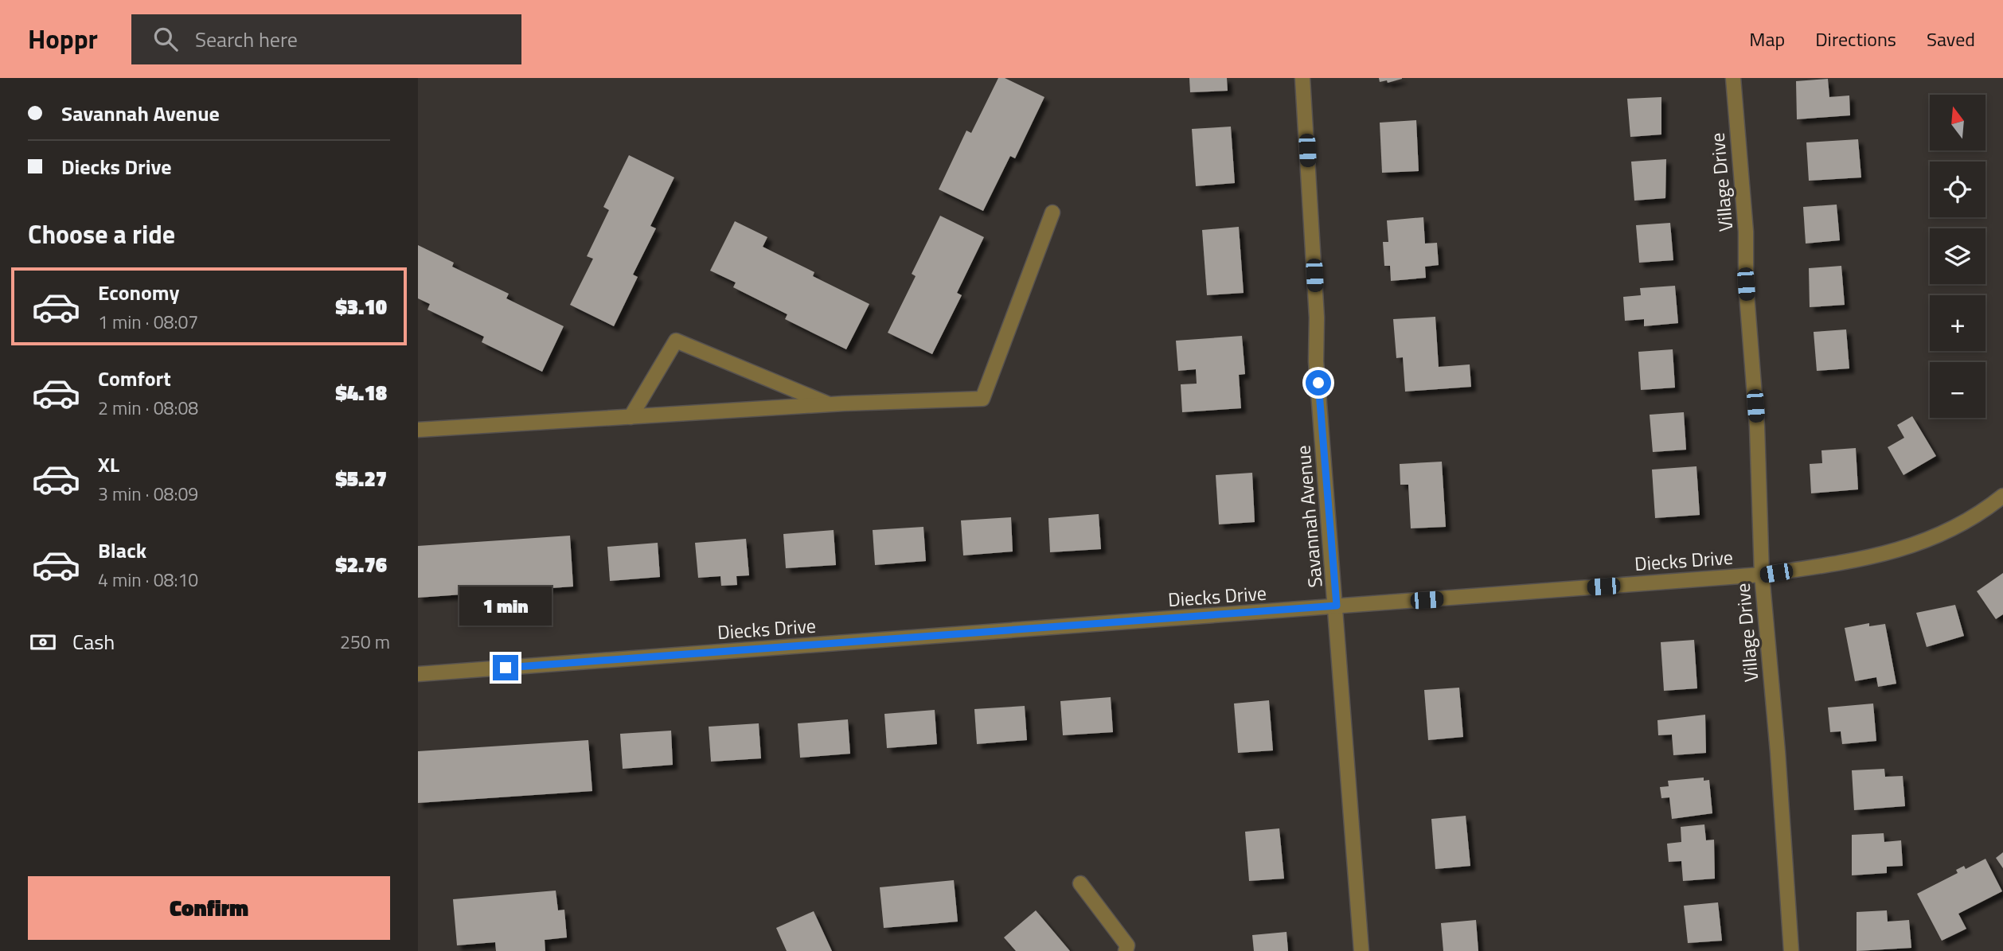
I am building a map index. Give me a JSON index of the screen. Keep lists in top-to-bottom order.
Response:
{
  "streets": {
    "street": ["Village Drive", "Savannah Avenue", "Diecks Drive"]
  },
  "crossings": [
    ["Village Drive", "Diecks Drive"],
    ["Savannah Avenue", "Diecks Drive"]
  ],
  "north": "top",
  "page": {
    "header": "Hoppr",
    "search": "Search here",
    "nav": ["Map", "Directions", "Saved"],
    "banner": ["Savannah Avenue", "Diecks Drive"],
    "map_buttons": ["+", "−"],
    "heading": "Choose a ride",
    "list": [
      {
        "name": "Economy",
        "note": "1 min · 08:07",
        "value": "$3.10"
      },
      {
        "name": "Comfort",
        "note": "2 min · 08:08",
        "value": "$4.18"
      },
      {
        "name": "XL",
        "note": "3 min · 08:09",
        "value": "$5.27"
      },
      {
        "name": "Black",
        "note": "4 min · 08:10",
        "value": "$2.76"
      }
    ],
    "bubble": "1 min",
    "pay": ["Cash", "250 m"],
    "buttons": "Confirm"
  }
}
